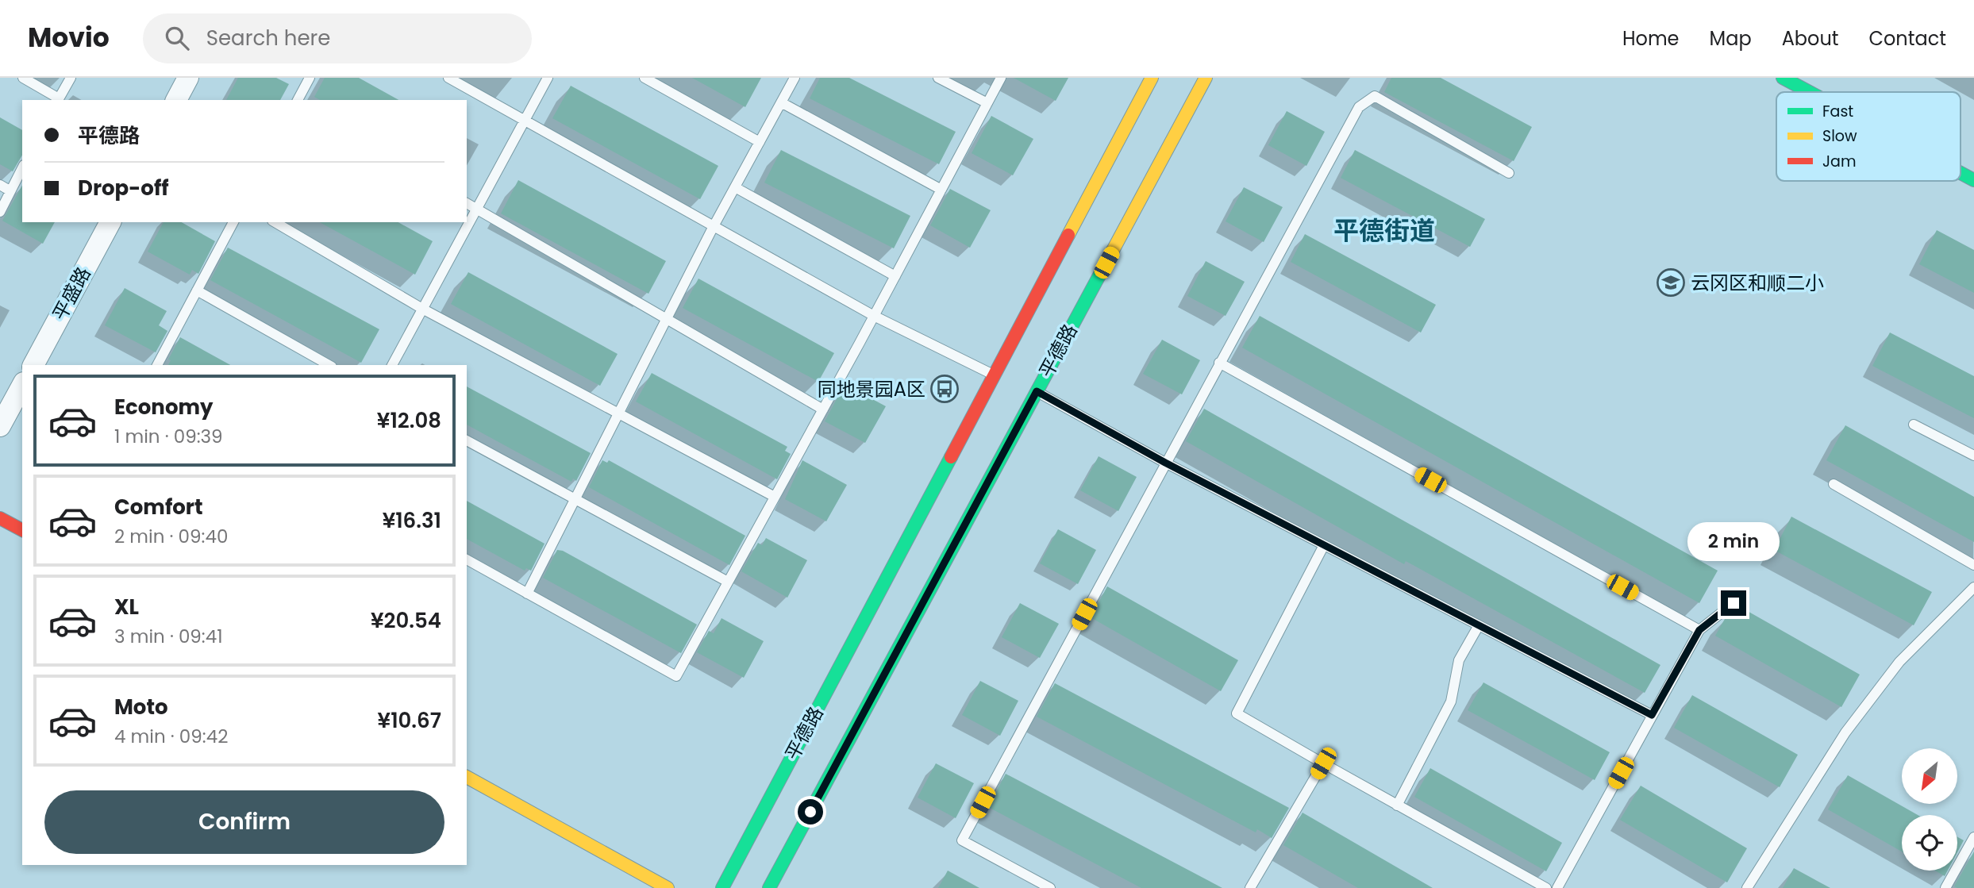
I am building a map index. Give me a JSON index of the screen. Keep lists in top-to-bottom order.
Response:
{
  "streets": {
    "main road": ["平德路"],
    "street": ["平盛路"]
  },
  "districts": ["平德街道"],
  "places": {
    "school or university": ["云冈区和顺二小"],
    "bus stop": ["同地景园A区"]
  },
  "legend": ["Fast", "Slow", "Jam"],
  "north": "bottom left",
  "page": {
    "header": "Movio",
    "search": "Search here",
    "nav": [
      "Home",
      "Map",
      "About",
      "Contact"
    ],
    "banner": ["平德路", "Drop-off"],
    "list": [
      {
        "name": "Economy",
        "note": "1 min · 09:39",
        "value": "¥12.08"
      },
      {
        "name": "Comfort",
        "note": "2 min · 09:40",
        "value": "¥16.31"
      },
      {
        "name": "XL",
        "note": "3 min · 09:41",
        "value": "¥20.54"
      },
      {
        "name": "Moto",
        "note": "4 min · 09:42",
        "value": "¥10.67"
      }
    ],
    "bubble": "2 min",
    "buttons": "Confirm"
  }
}
